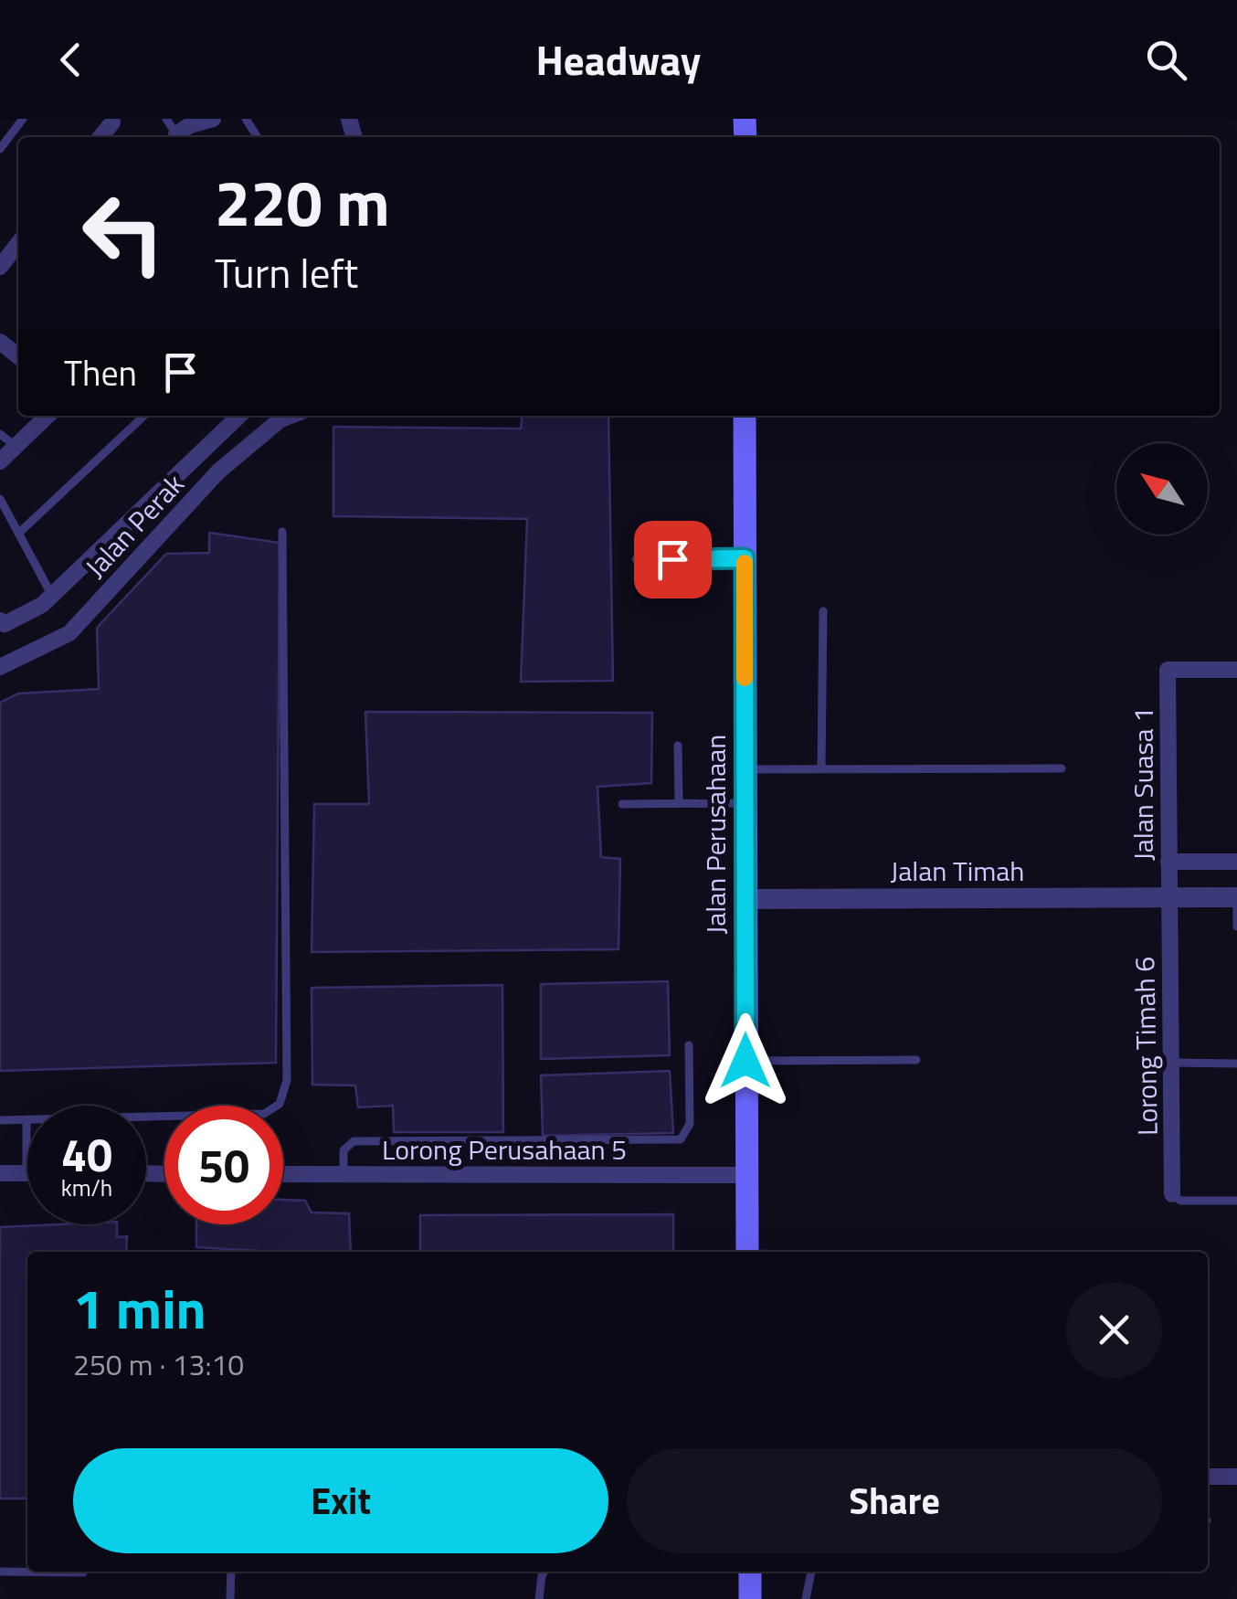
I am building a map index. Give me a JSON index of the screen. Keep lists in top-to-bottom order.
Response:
{
  "streets": {
    "main road": ["Jalan Perusahaan"],
    "street": [
      "Jalan Perak",
      "Jalan Suasa 1",
      "Jalan Timah",
      "Lorong Timah 6",
      "Lorong Perusahaan 5"
    ]
  },
  "crossings": [
    ["Jalan Suasa 1", "Jalan Timah"],
    ["Jalan Suasa 1", "Lorong Timah 6"],
    ["Jalan Perusahaan", "Jalan Timah"],
    ["Jalan Perusahaan", "Lorong Perusahaan 5"],
    ["Jalan Timah", "Lorong Timah 6"]
  ],
  "north": "top left",
  "page": {
    "header": "Headway",
    "turn": ["220 m", "Turn left"],
    "then": "Then",
    "speed": "40 km/h",
    "limit": "50",
    "heading": ["1 min", "250 m · 13:10"],
    "buttons": ["Exit", "Share"]
  }
}
